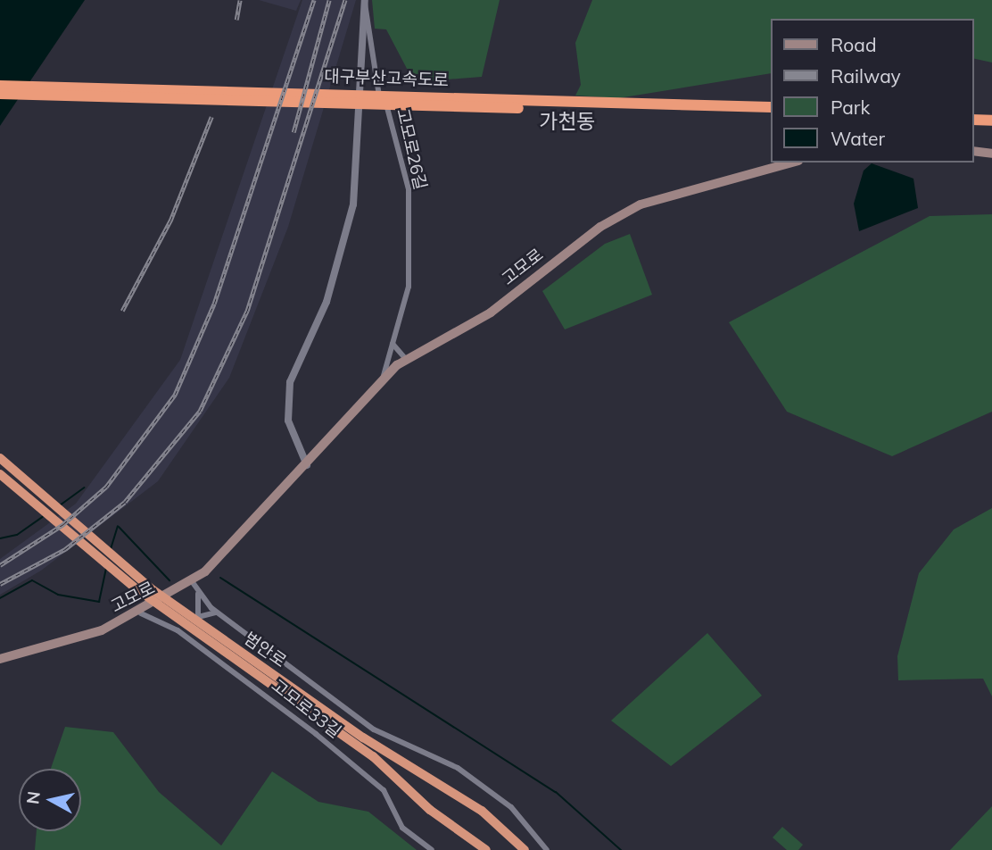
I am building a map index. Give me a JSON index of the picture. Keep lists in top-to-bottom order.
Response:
{
  "streets": {
    "highway": ["대구부산고속도로", "범안로"],
    "main road": ["고모로"],
    "street": ["고모로26길", "고모로33길"]
  },
  "crossings": [
    ["고모로26길", "고모로"],
    ["고모로", "고모로33길"]
  ],
  "districts": ["가천동"],
  "legend": [
    "Road",
    "Railway",
    "Park",
    "Water"
  ],
  "north": "left"
}
